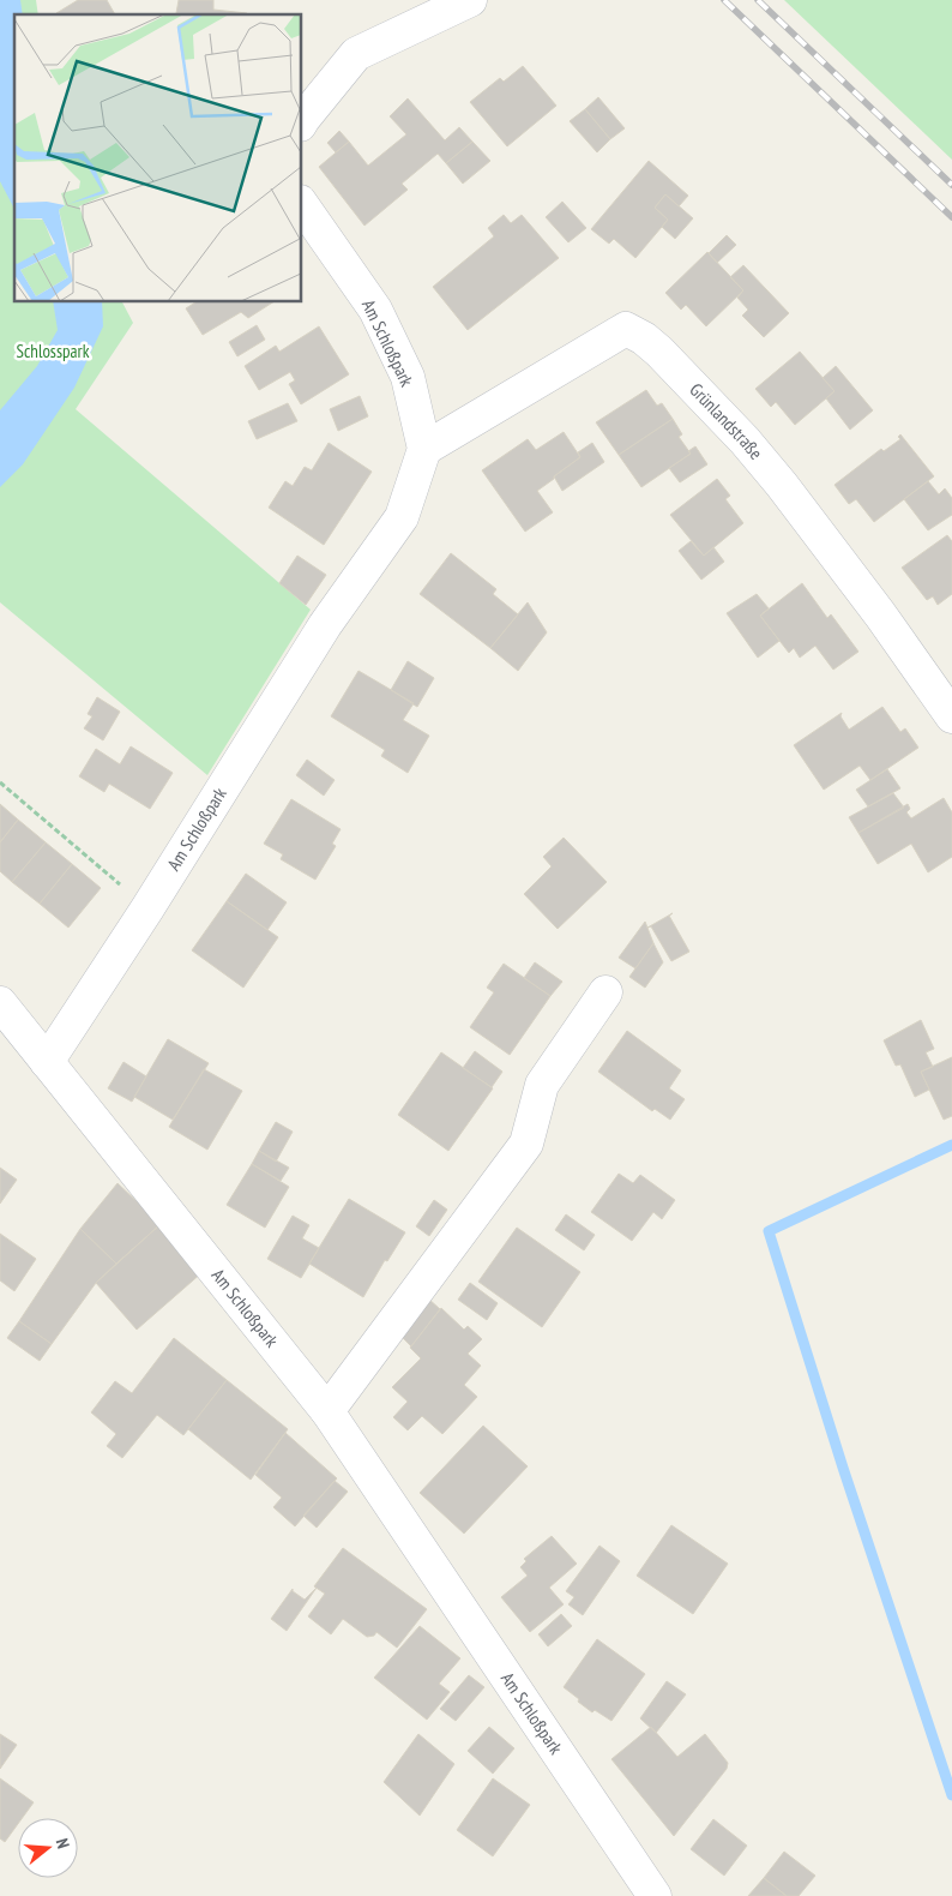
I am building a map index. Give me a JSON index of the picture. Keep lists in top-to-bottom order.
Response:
{
  "streets": {
    "street": ["Am Schloßpark", "Grünlandstraße"]
  },
  "crossings": [
    ["Am Schloßpark", "Grünlandstraße"]
  ],
  "parks": ["Schlosspark"],
  "north": "right"
}
